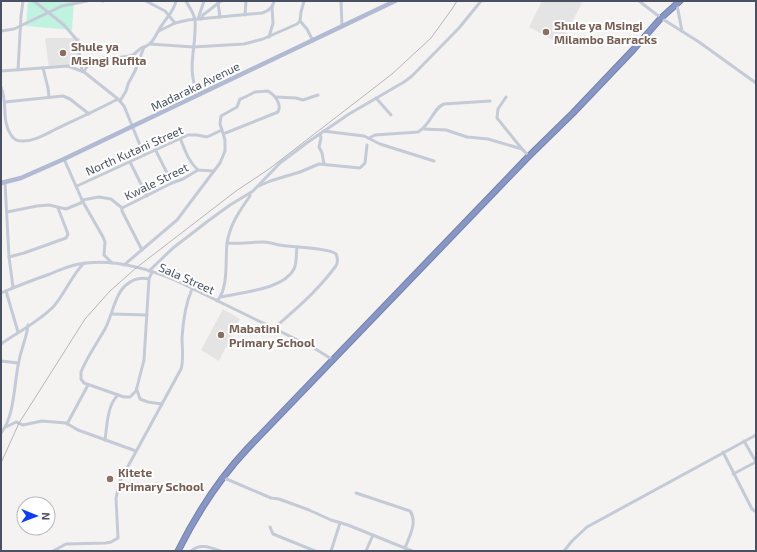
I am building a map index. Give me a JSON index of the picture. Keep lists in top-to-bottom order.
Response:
{
  "streets": {
    "main road": ["Madaraka Avenue"],
    "street": ["North Kutani Street", "Kwale Street", "Sala Street"]
  },
  "places": [
    "Shule ya Msingi Milambo Barracks",
    "Shule ya Msingi Rufita",
    "Mabatini Primary School",
    "Kitete Primary School"
  ],
  "north": "right"
}
